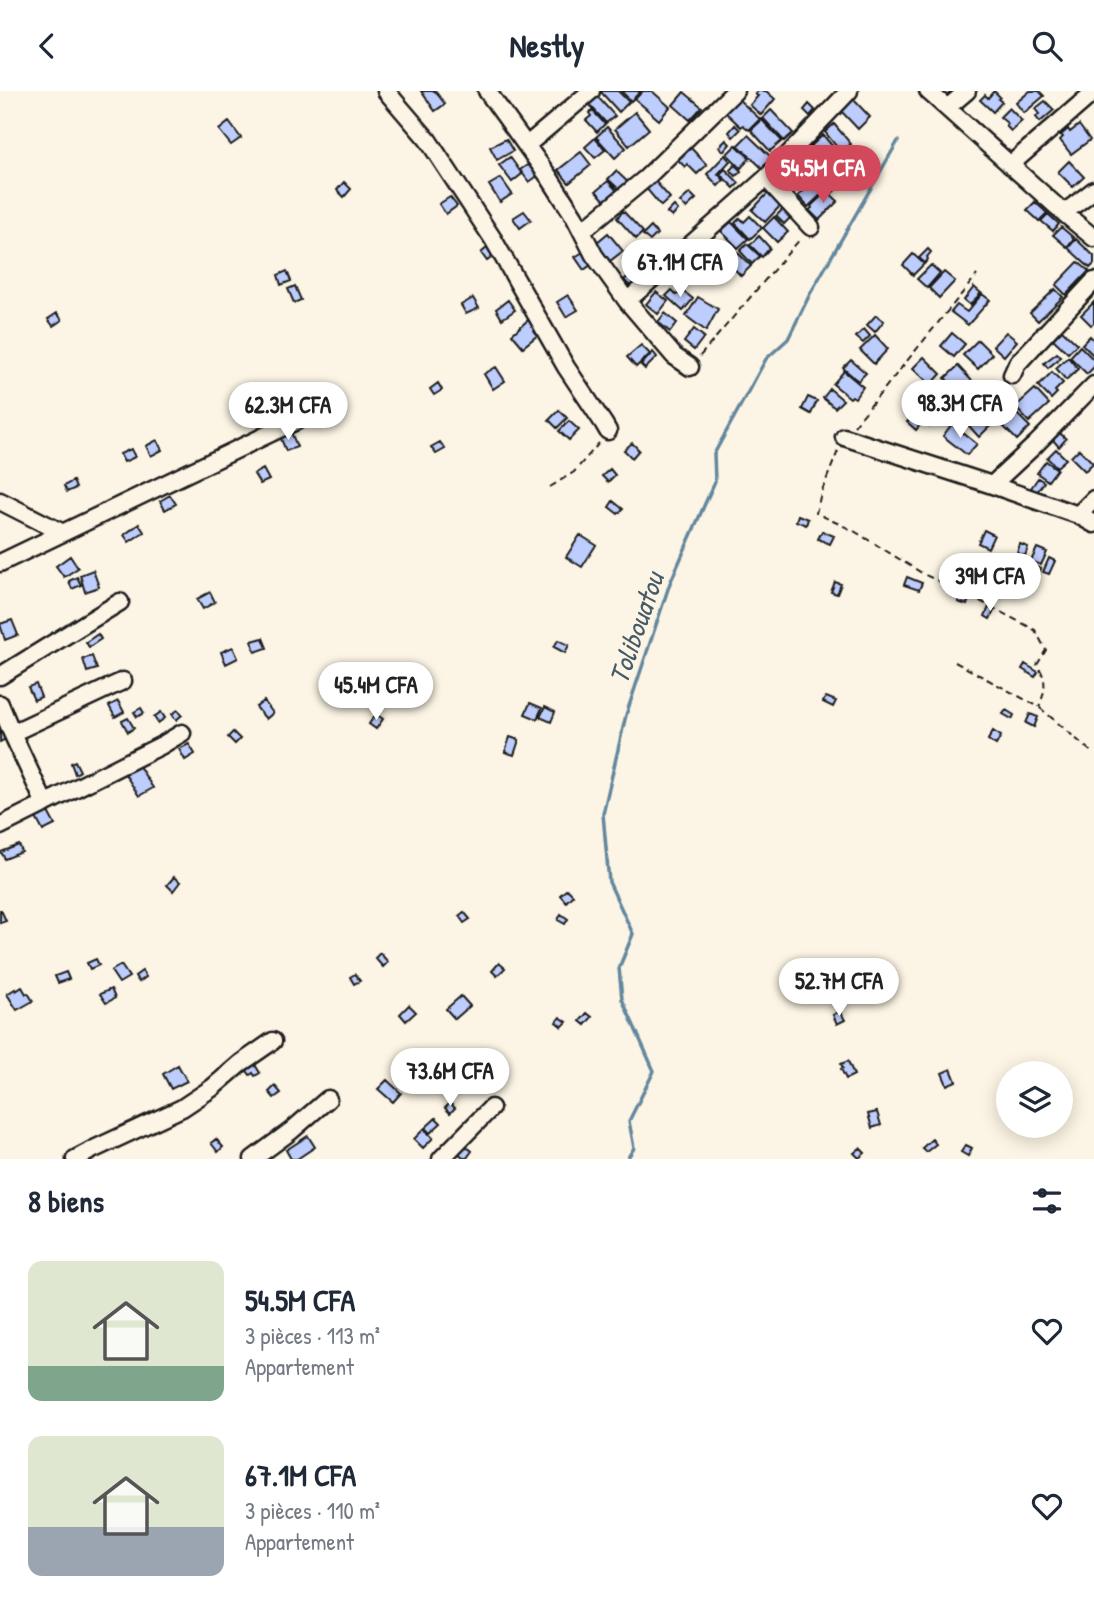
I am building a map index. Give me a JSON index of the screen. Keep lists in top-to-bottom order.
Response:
{
  "water": ["Tolibouatou"],
  "page": {
    "header": "Nestly",
    "price": [
      "54.5M CFA",
      "67.1M CFA",
      "98.3M CFA",
      "62.3M CFA",
      "39M CFA",
      "45.4M CFA",
      "52.7M CFA",
      "73.6M CFA"
    ],
    "heading": "8 biens",
    "list": [
      {
        "name": "54.5M CFA",
        "note": "3 pièces · 113 m² · Appartement"
      },
      {
        "name": "67.1M CFA",
        "note": "3 pièces · 110 m² · Appartement"
      }
    ]
  }
}
